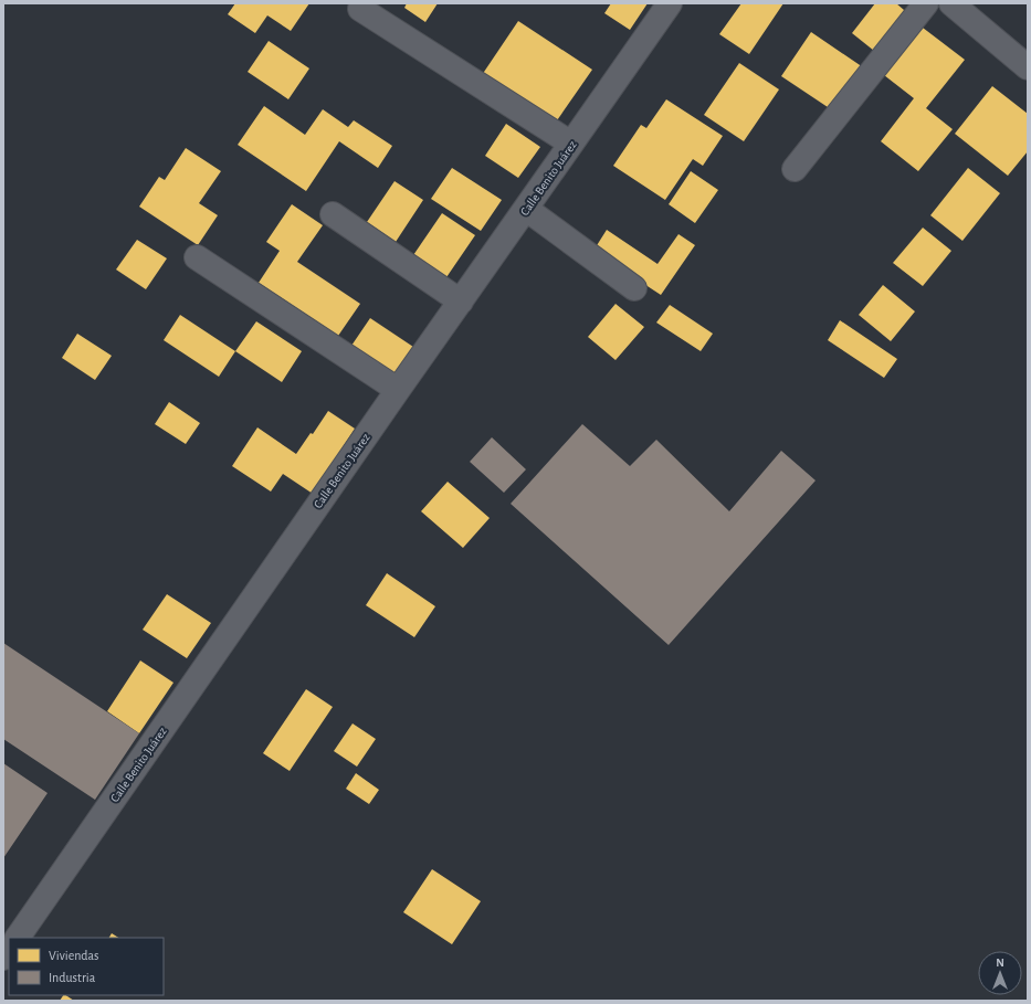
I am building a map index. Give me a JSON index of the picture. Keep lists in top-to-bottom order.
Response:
{
  "streets": {
    "street": ["Calle Benito Juárez"]
  },
  "legend": ["Viviendas", "Industria"],
  "north": "top"
}
